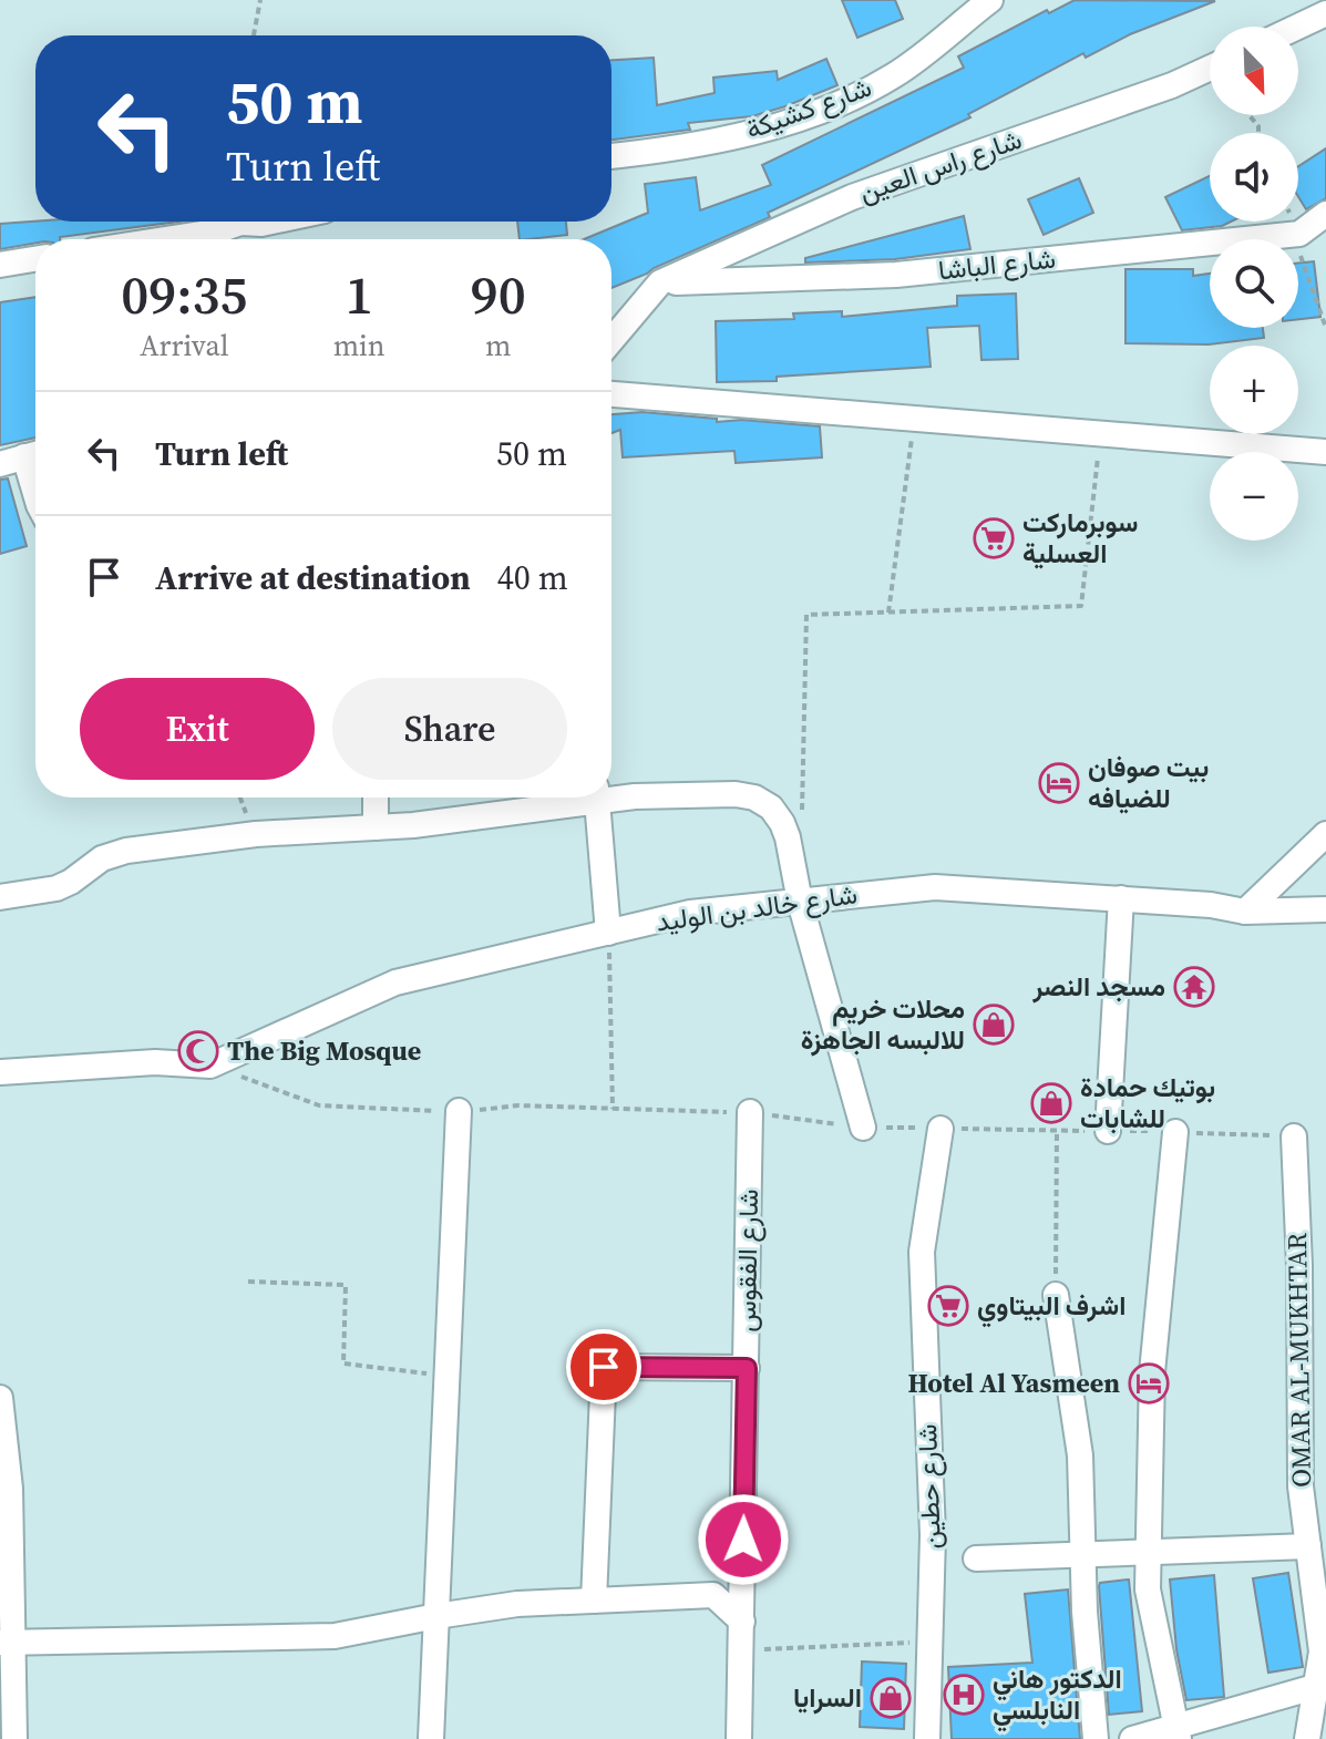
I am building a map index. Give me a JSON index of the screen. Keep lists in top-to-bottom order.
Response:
{
  "streets": {
    "street": [
      "شارع كشيكة",
      "شارع راس العين",
      "شارع الباشا",
      "شارع خالد بن الوليد",
      "شارع الفقوس",
      "OMAR AL-MUKHTAR",
      "شارع حطين"
    ]
  },
  "crossings": [
    ["شارع راس العين", "شارع الباشا"]
  ],
  "places": {
    "supermarket": ["سوبرماركت العسلية", "اشرف البيتاوي"],
    "hotel": ["بيت صوفان للضيافه", "Hotel Al Yasmeen"],
    "temple": ["مسجد النصر"],
    "shop": ["محلات خريم للالبسه الجاهزة", "بوتيك حمادة للشابات", "السرايا"],
    "mosque": ["The Big Mosque"],
    "hospital": ["الدكتور هاني النابلسي"]
  },
  "north": "bottom right",
  "page": {
    "map_buttons": ["+", "−"],
    "turn": ["50 m", "Turn left"],
    "eta": [
      "09:35",
      "Arrival",
      "1",
      "min",
      "90",
      "m"
    ],
    "list": [
      {
        "name": "Turn left",
        "value": "50 m"
      },
      {
        "name": "Arrive at destination",
        "value": "40 m"
      }
    ],
    "buttons": ["Exit", "Share"]
  }
}
